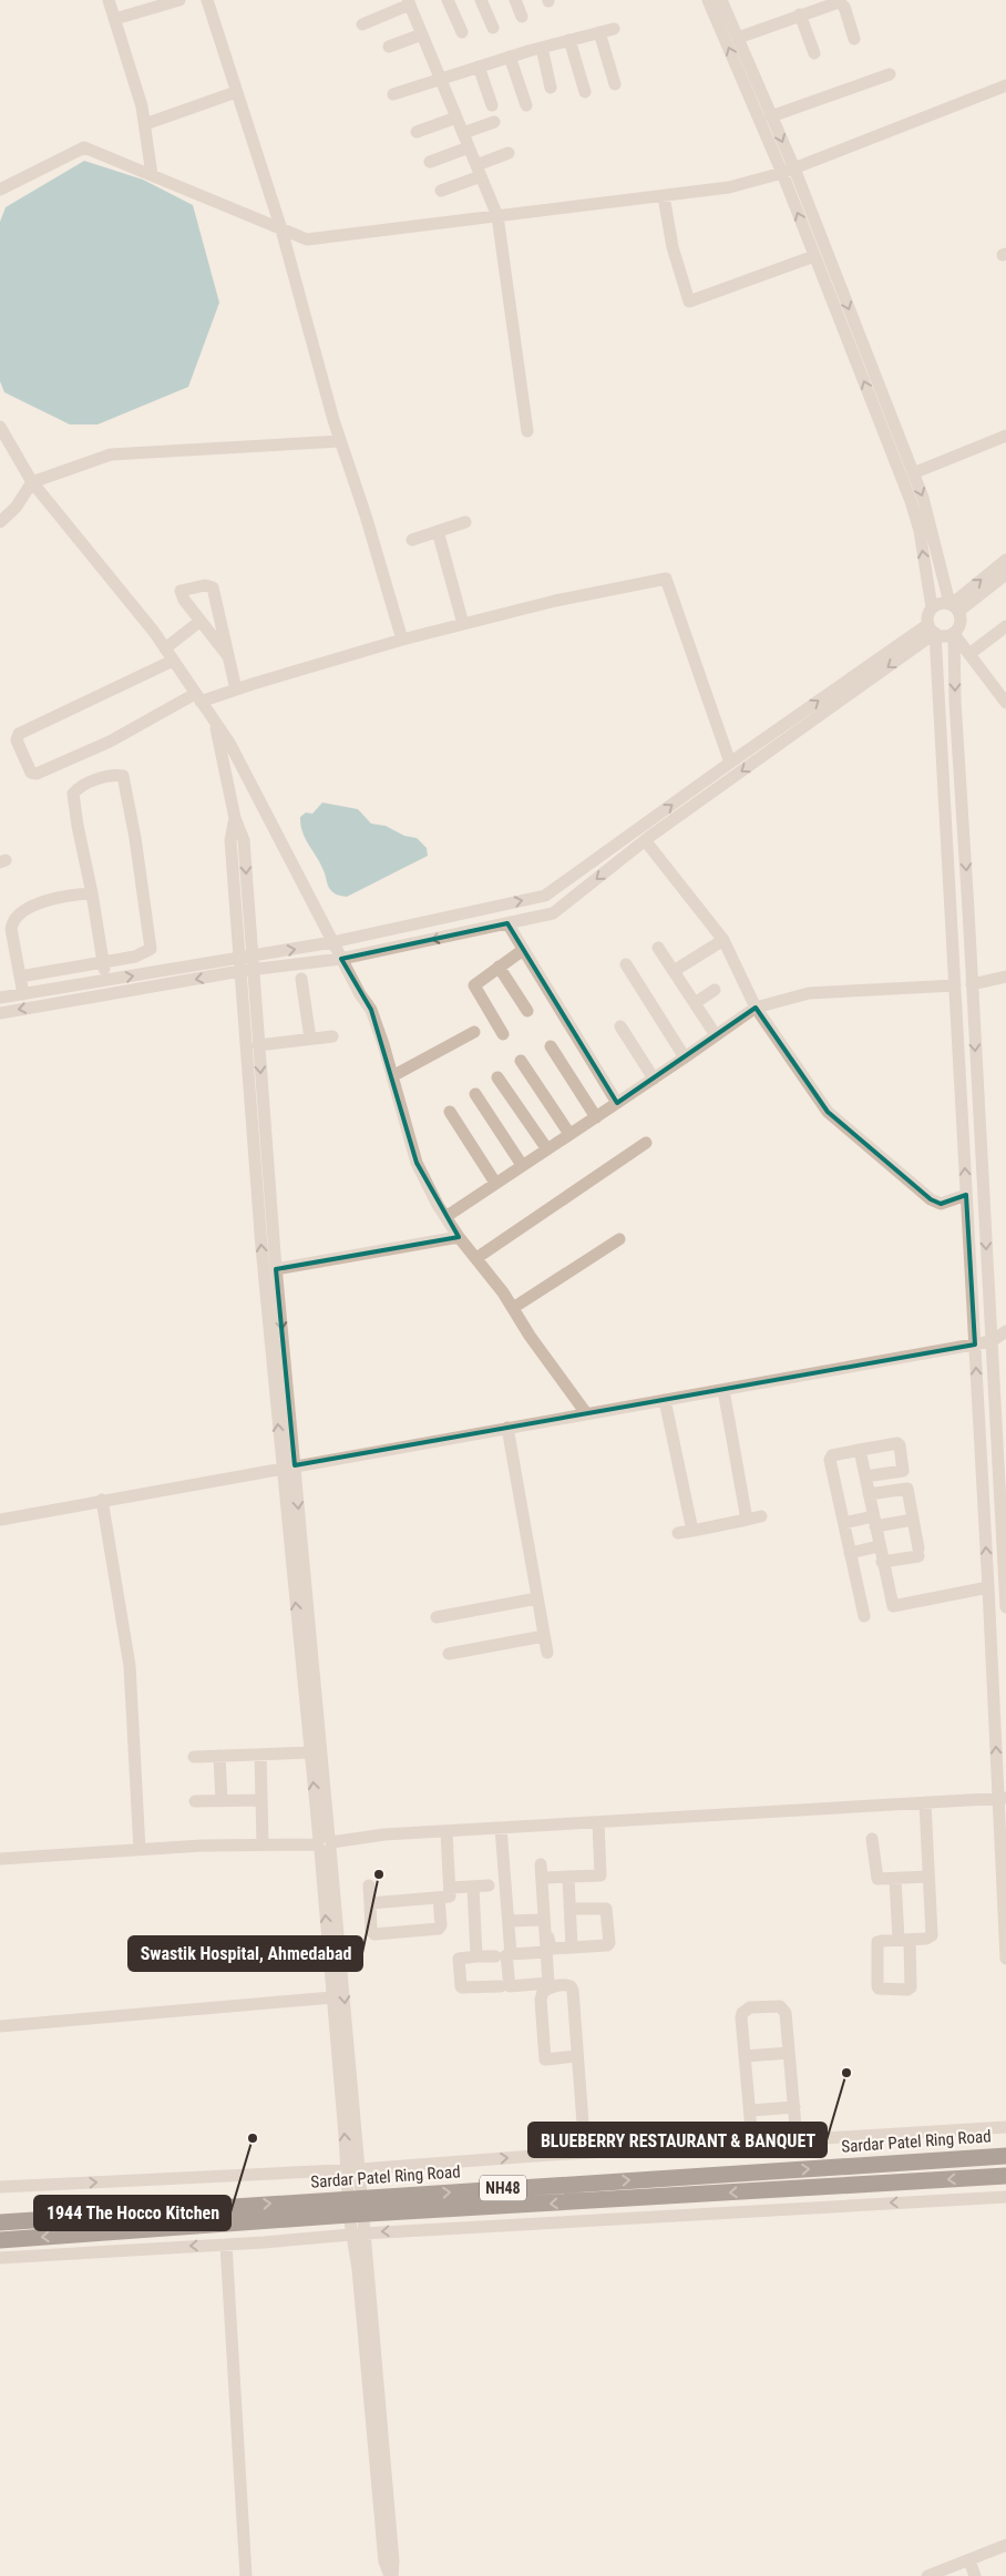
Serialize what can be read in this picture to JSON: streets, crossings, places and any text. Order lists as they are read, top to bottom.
{
  "streets": {
    "highway": ["Sardar Patel Ring Road", "NH48"]
  },
  "places": ["Swastik Hospital, Ahmedabad", "BLUEBERRY RESTAURANT & BANQUET", "1944 The Hocco Kitchen"]
}
